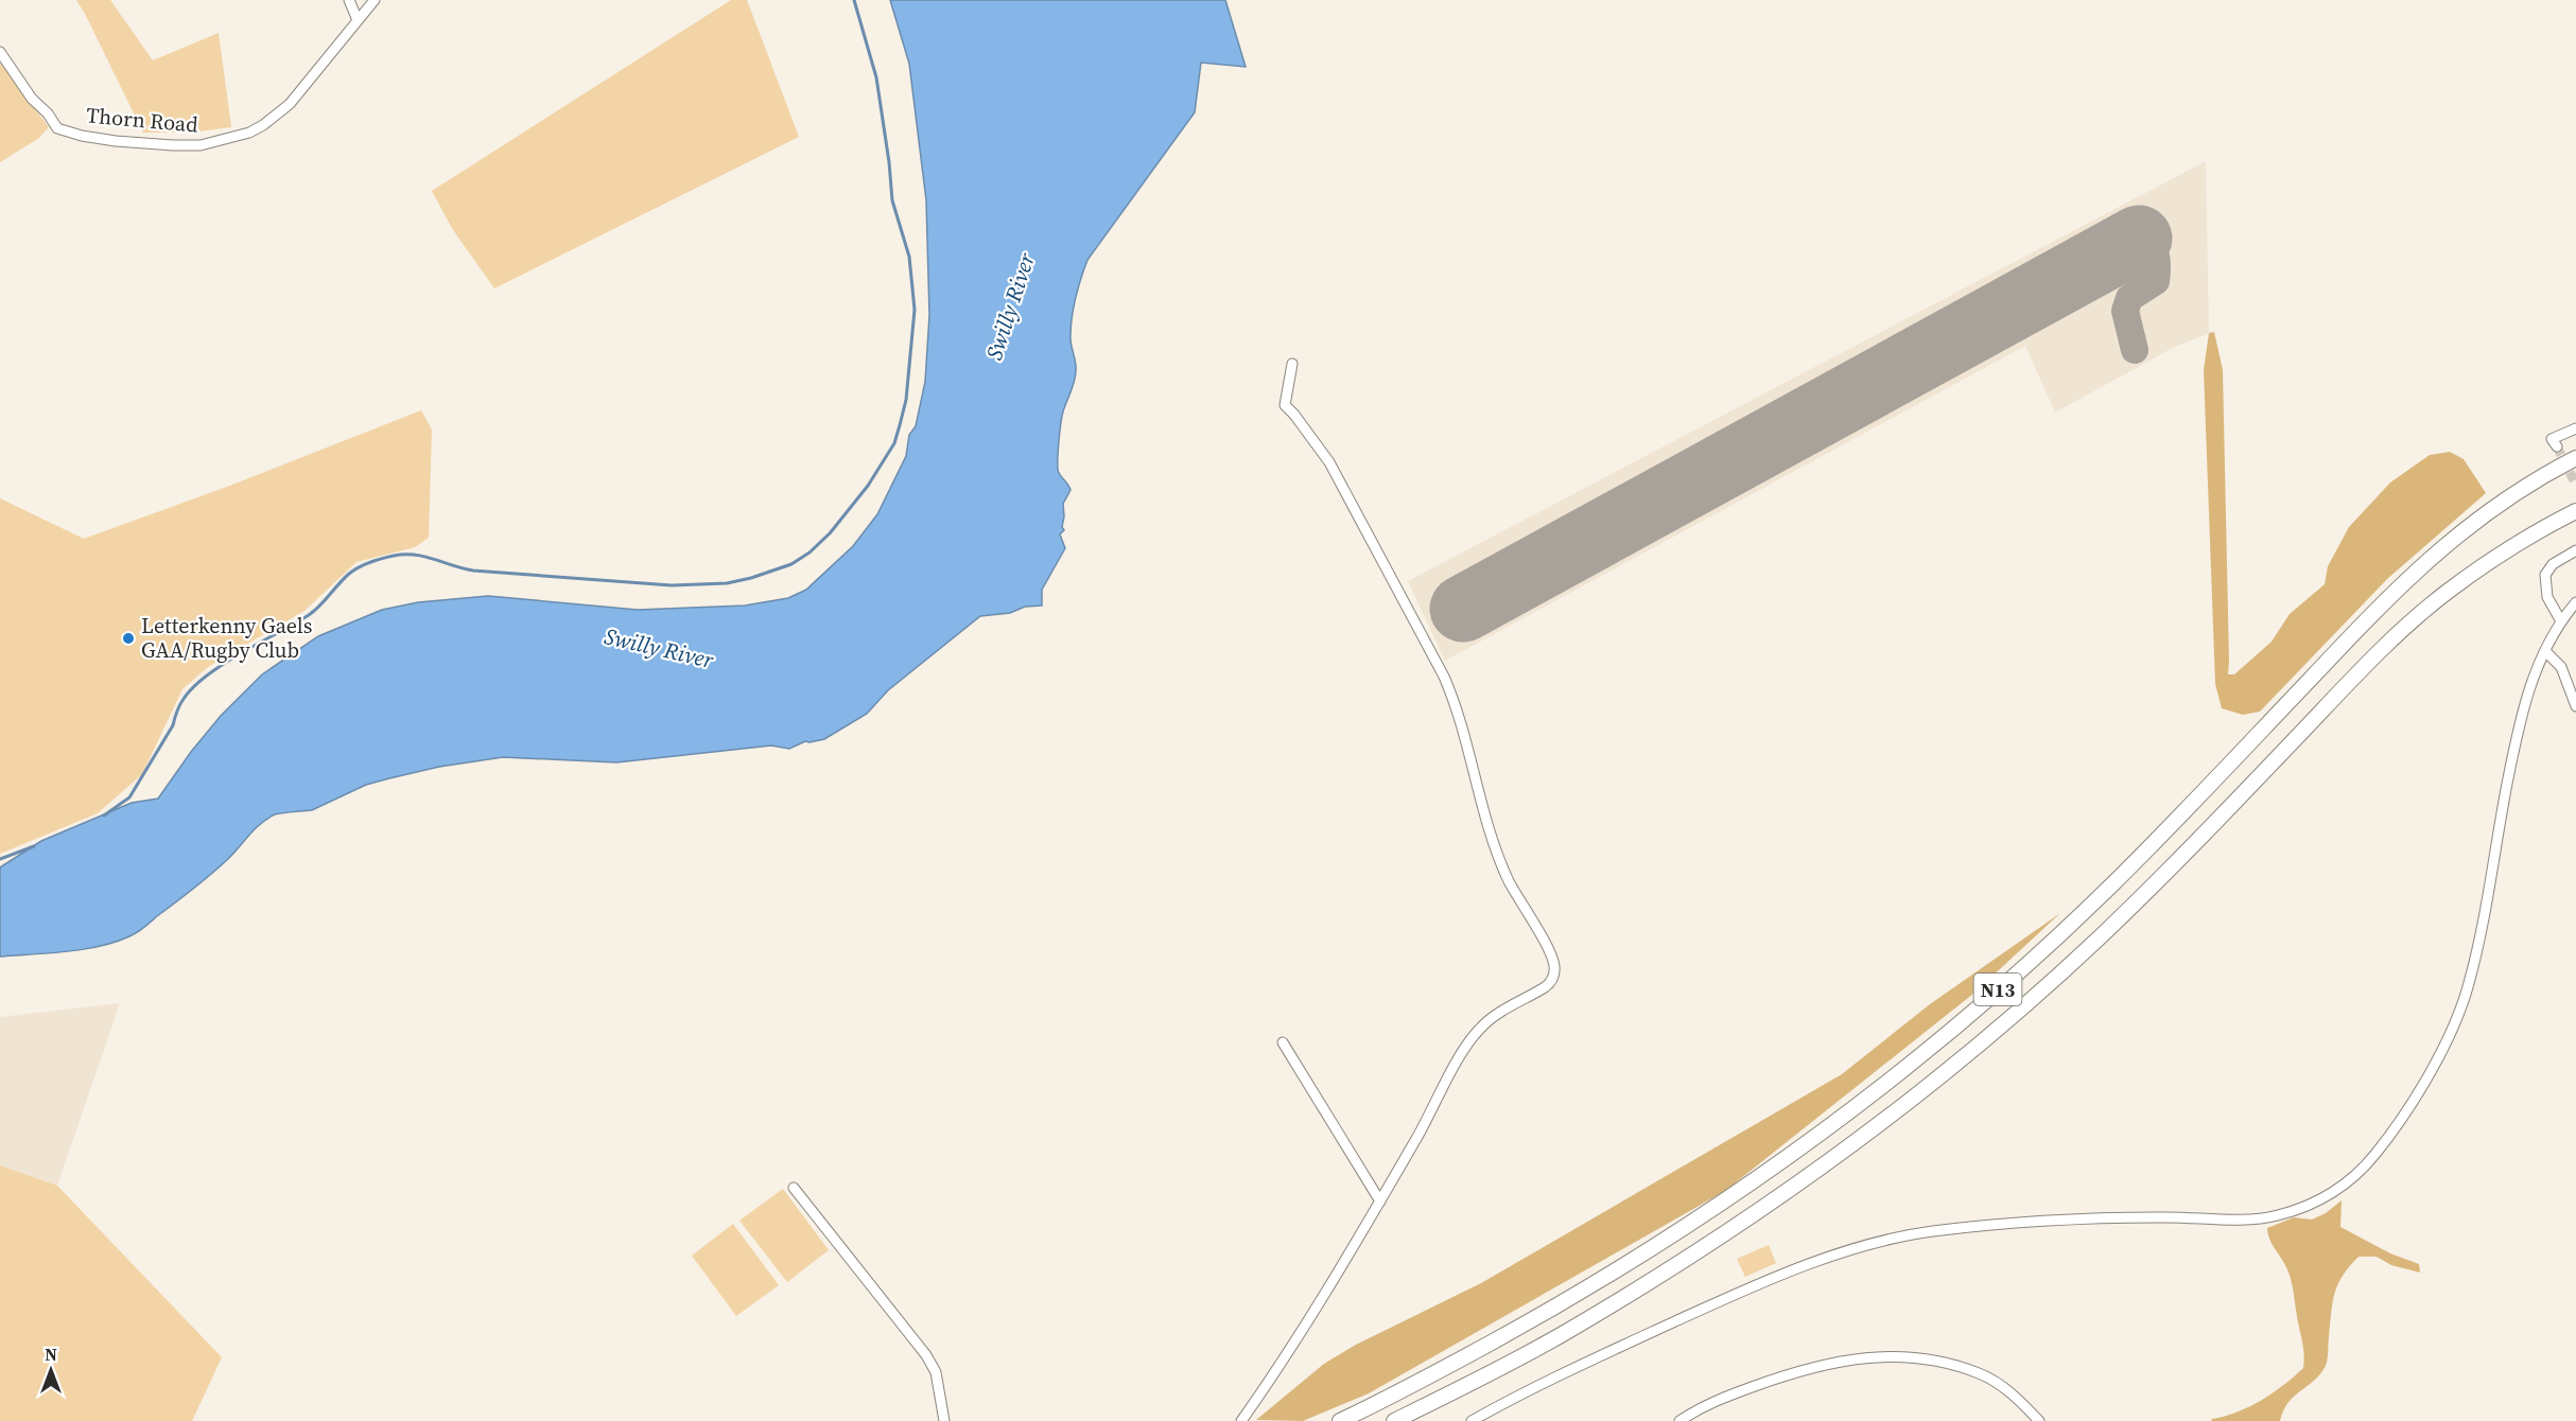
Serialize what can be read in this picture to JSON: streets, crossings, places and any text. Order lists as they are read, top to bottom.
{
  "streets": {
    "highway": ["N13"],
    "street": ["Thorn Road"]
  },
  "water": ["Swilly River"],
  "places": ["Letterkenny Gaels GAA/Rugby Club"],
  "north": "top"
}
